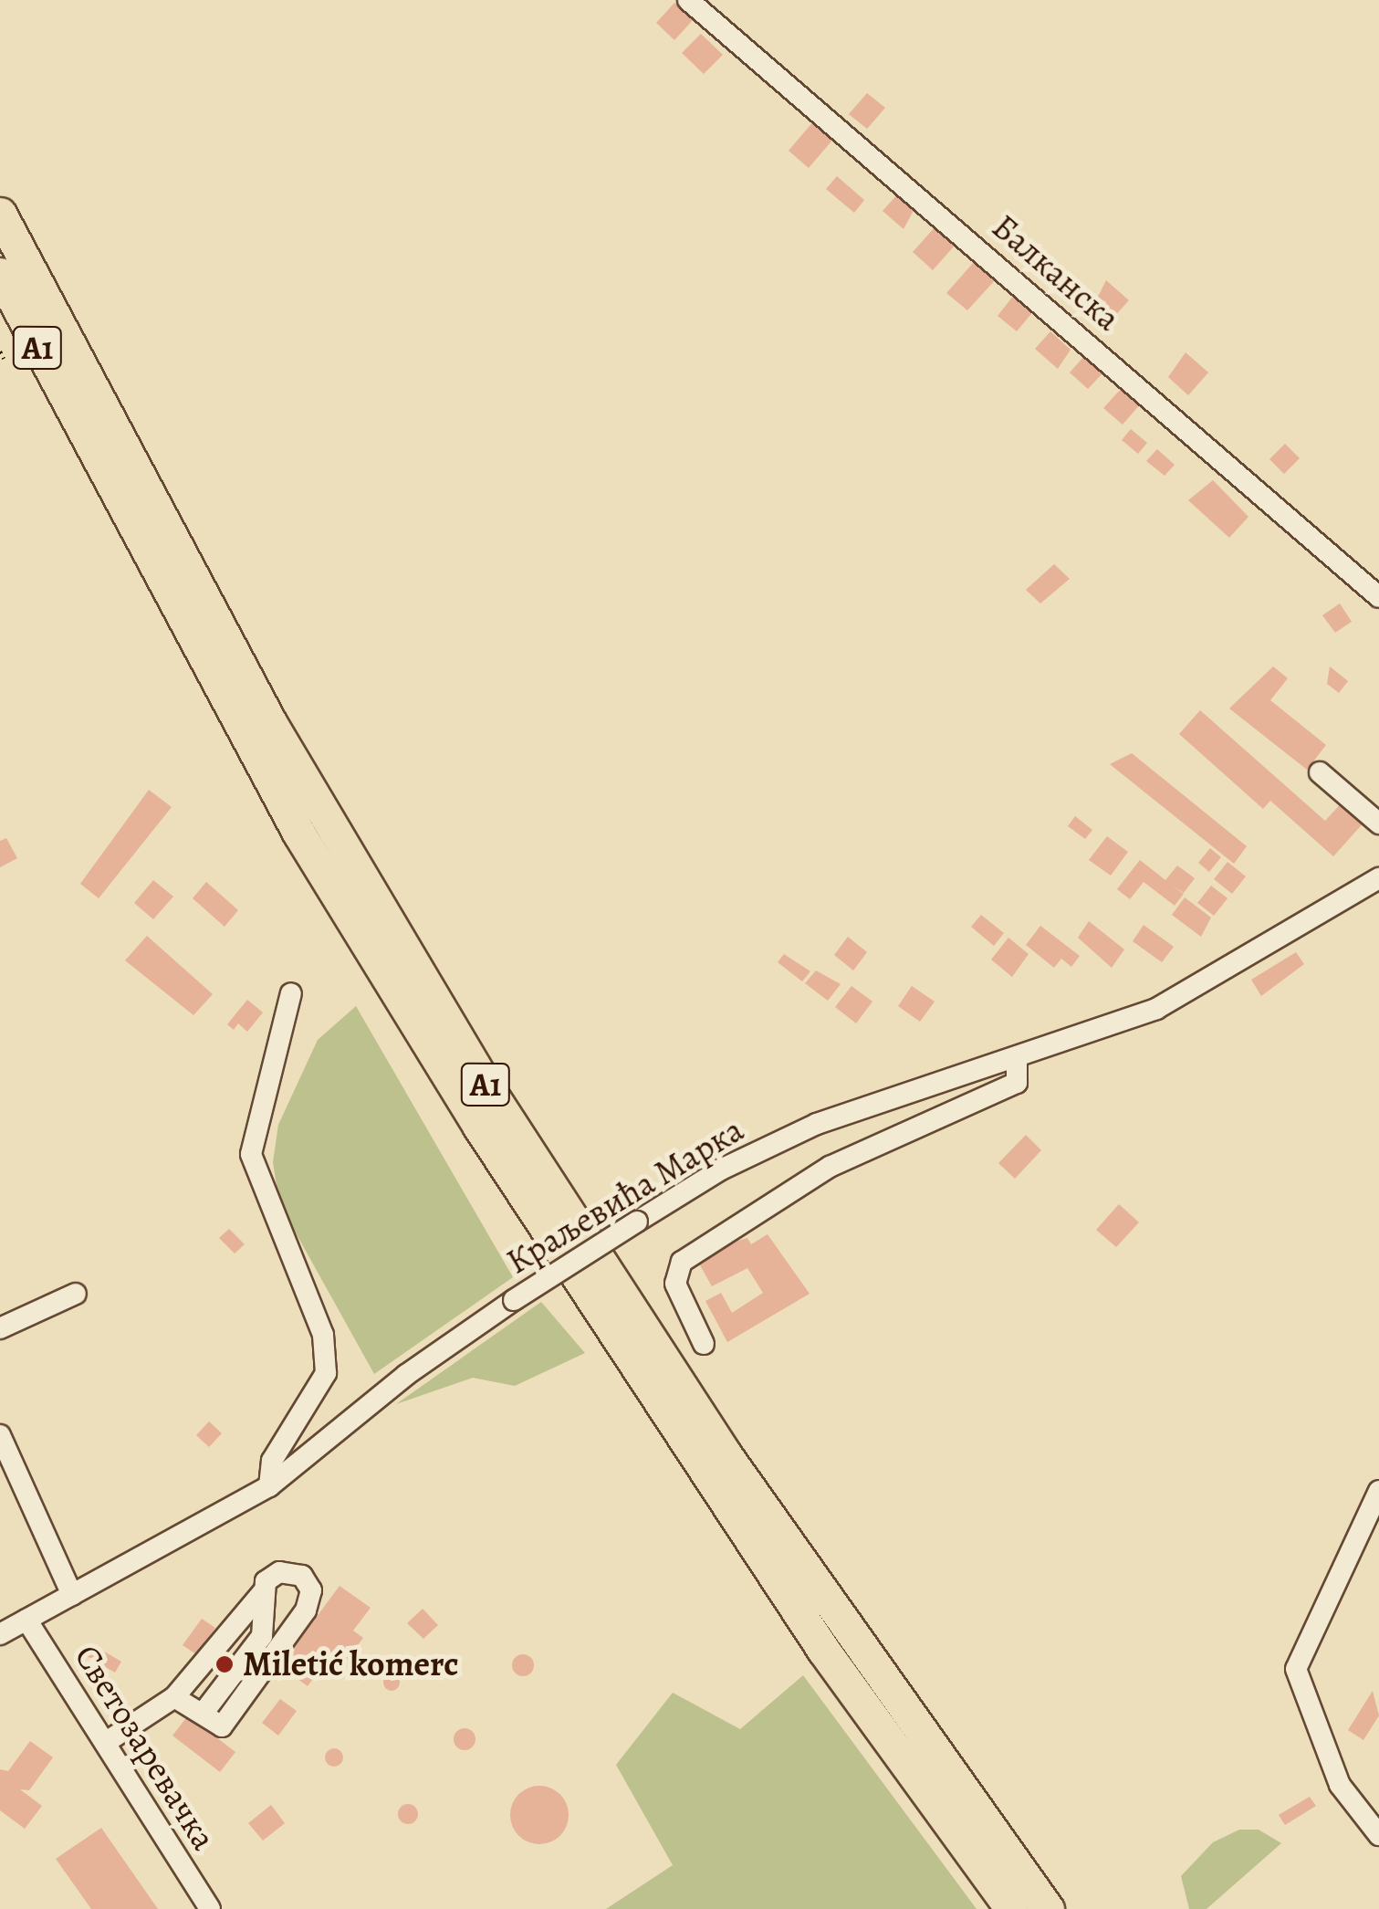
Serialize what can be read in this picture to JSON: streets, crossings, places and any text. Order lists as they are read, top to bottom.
{
  "streets": {
    "highway": ["A1"],
    "street": ["Балканска", "Краљевића Марка", "Светозаревачка"]
  },
  "crossings": [
    ["Краљевића Марка", "Светозаревачка"]
  ],
  "places": ["Miletić komerc"]
}
